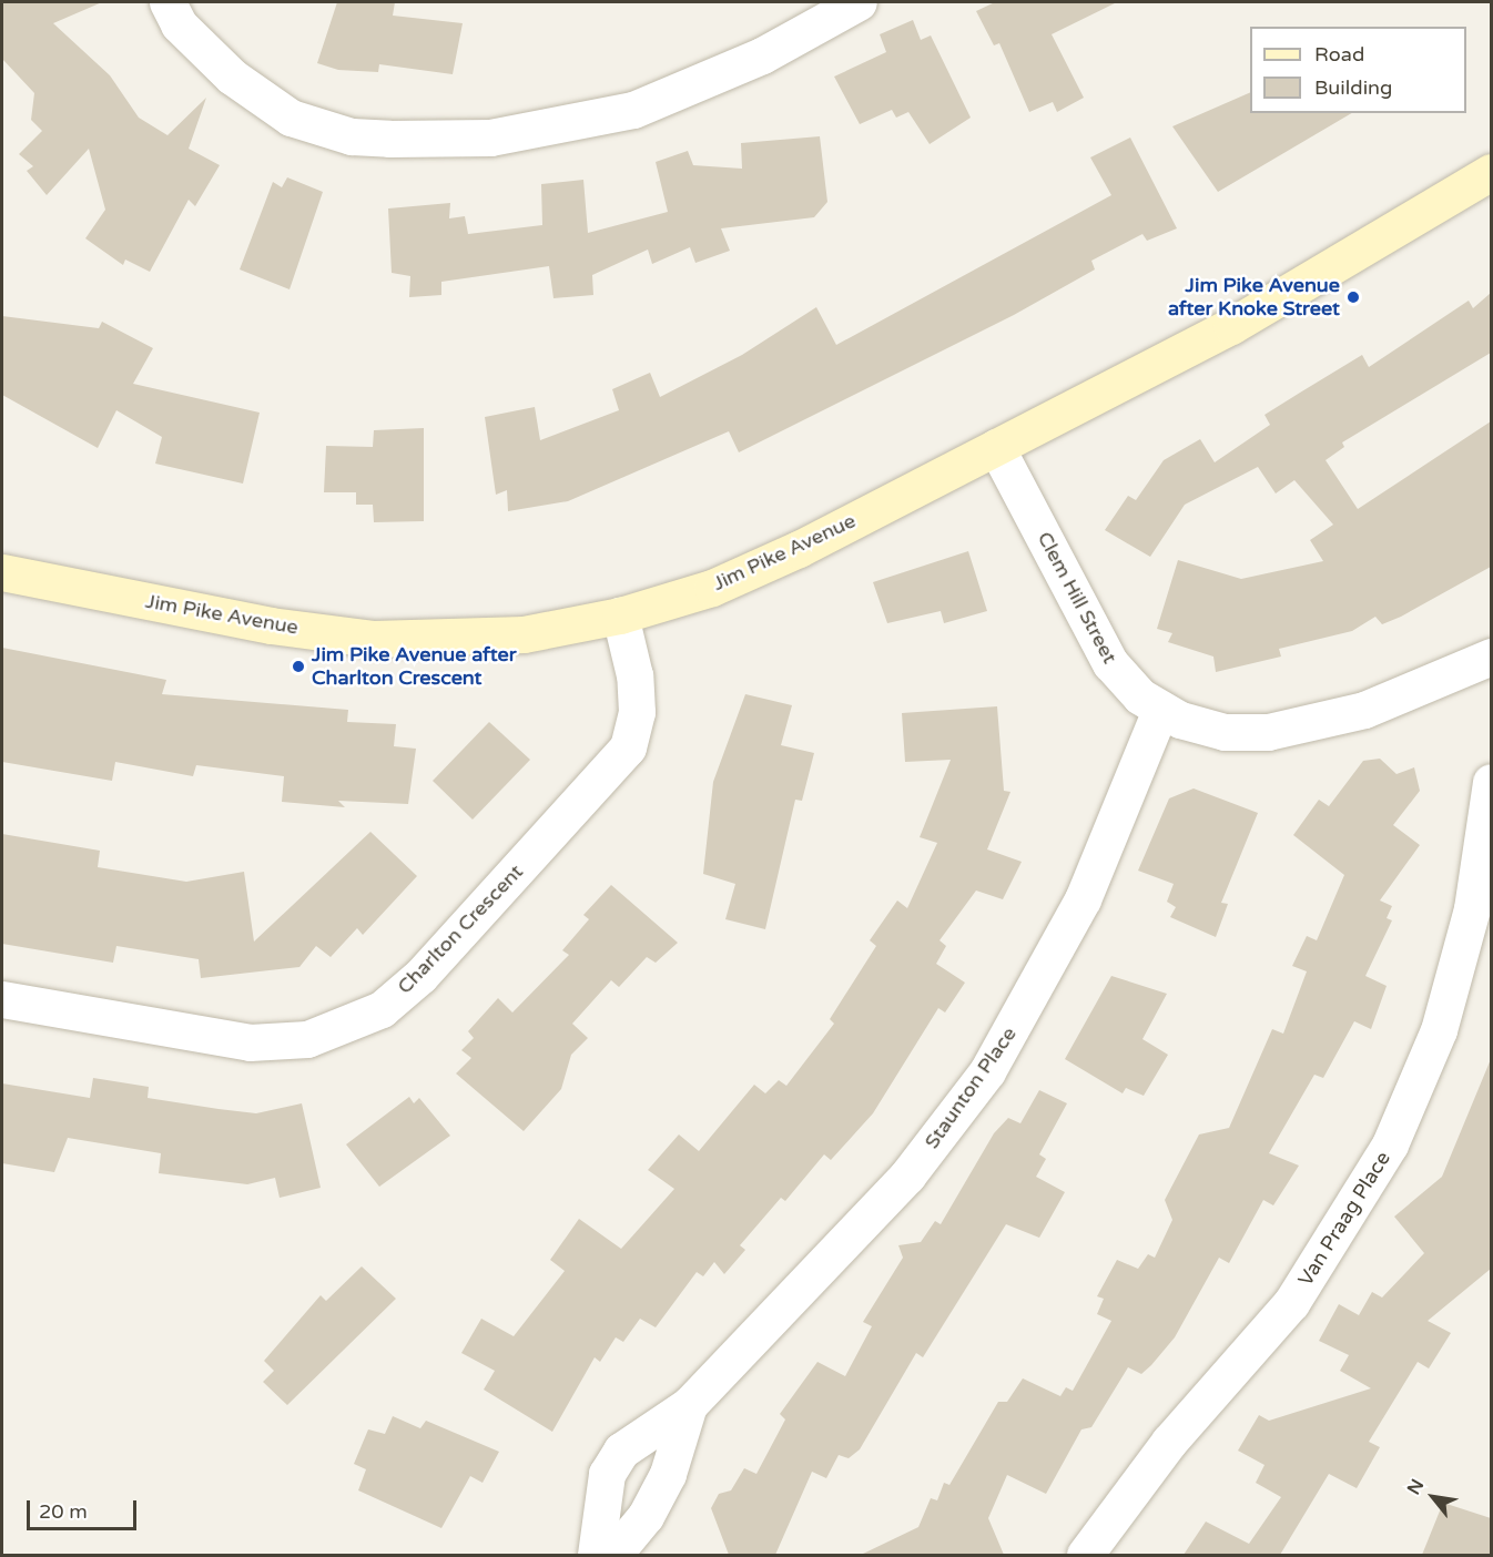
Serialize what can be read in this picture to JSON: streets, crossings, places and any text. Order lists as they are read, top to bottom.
{
  "streets": {
    "street": [
      "Jim Pike Avenue",
      "Clem Hill Street",
      "Charlton Crescent",
      "Staunton Place",
      "Van Praag Place"
    ]
  },
  "crossings": [
    ["Jim Pike Avenue", "Clem Hill Street"],
    ["Jim Pike Avenue", "Charlton Crescent"],
    ["Clem Hill Street", "Staunton Place"]
  ],
  "places": ["Jim Pike Avenue after Knoke Street", "Jim Pike Avenue after Charlton Crescent"],
  "legend": ["Road", "Building"],
  "scale_bar": "20 m",
  "north": "top left"
}
